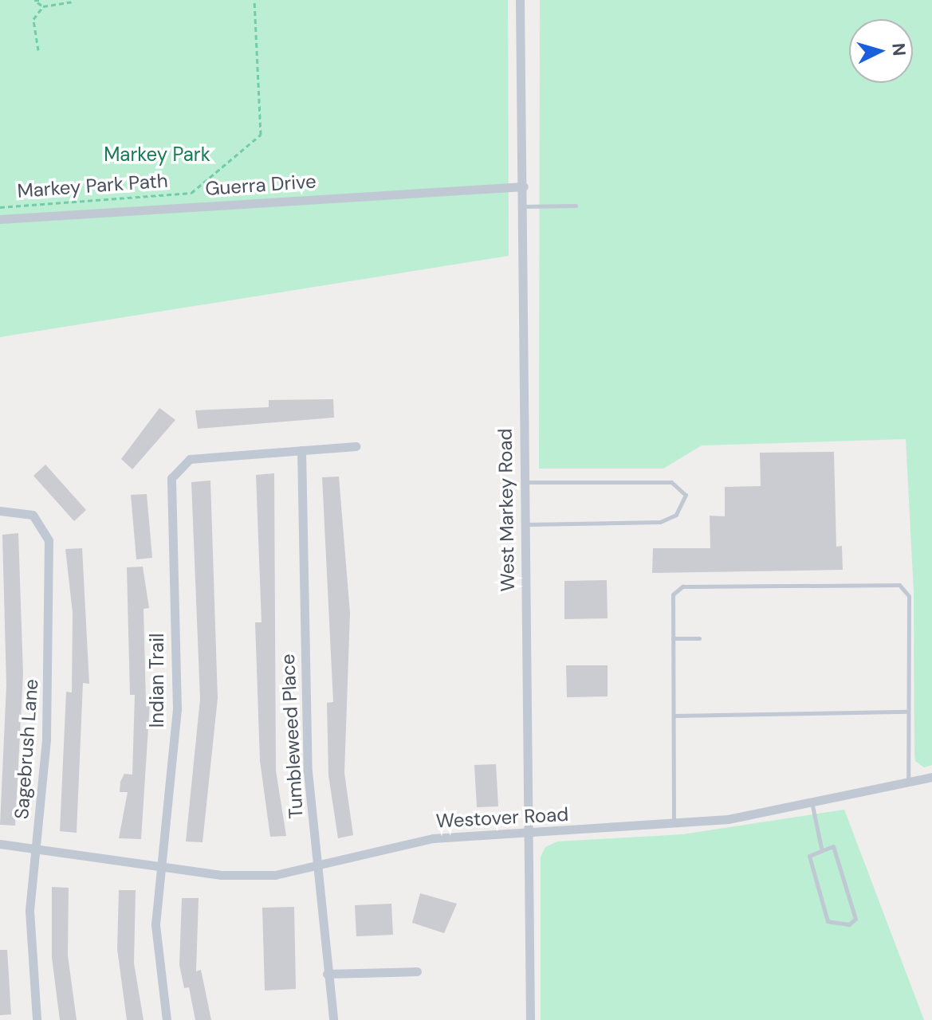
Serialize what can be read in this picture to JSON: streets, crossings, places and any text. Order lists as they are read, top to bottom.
{
  "streets": {
    "street": [
      "Guerra Drive",
      "West Markey Road",
      "Indian Trail",
      "Tumbleweed Place",
      "Sagebrush Lane",
      "Westover Road"
    ],
    "path": ["Markey Park Path"]
  },
  "crossings": [
    ["Guerra Drive", "West Markey Road"],
    ["West Markey Road", "Westover Road"],
    ["Indian Trail", "Tumbleweed Place"],
    ["Indian Trail", "Westover Road"],
    ["Tumbleweed Place", "Westover Road"],
    ["Sagebrush Lane", "Westover Road"]
  ],
  "parks": ["Markey Park"],
  "north": "right"
}
